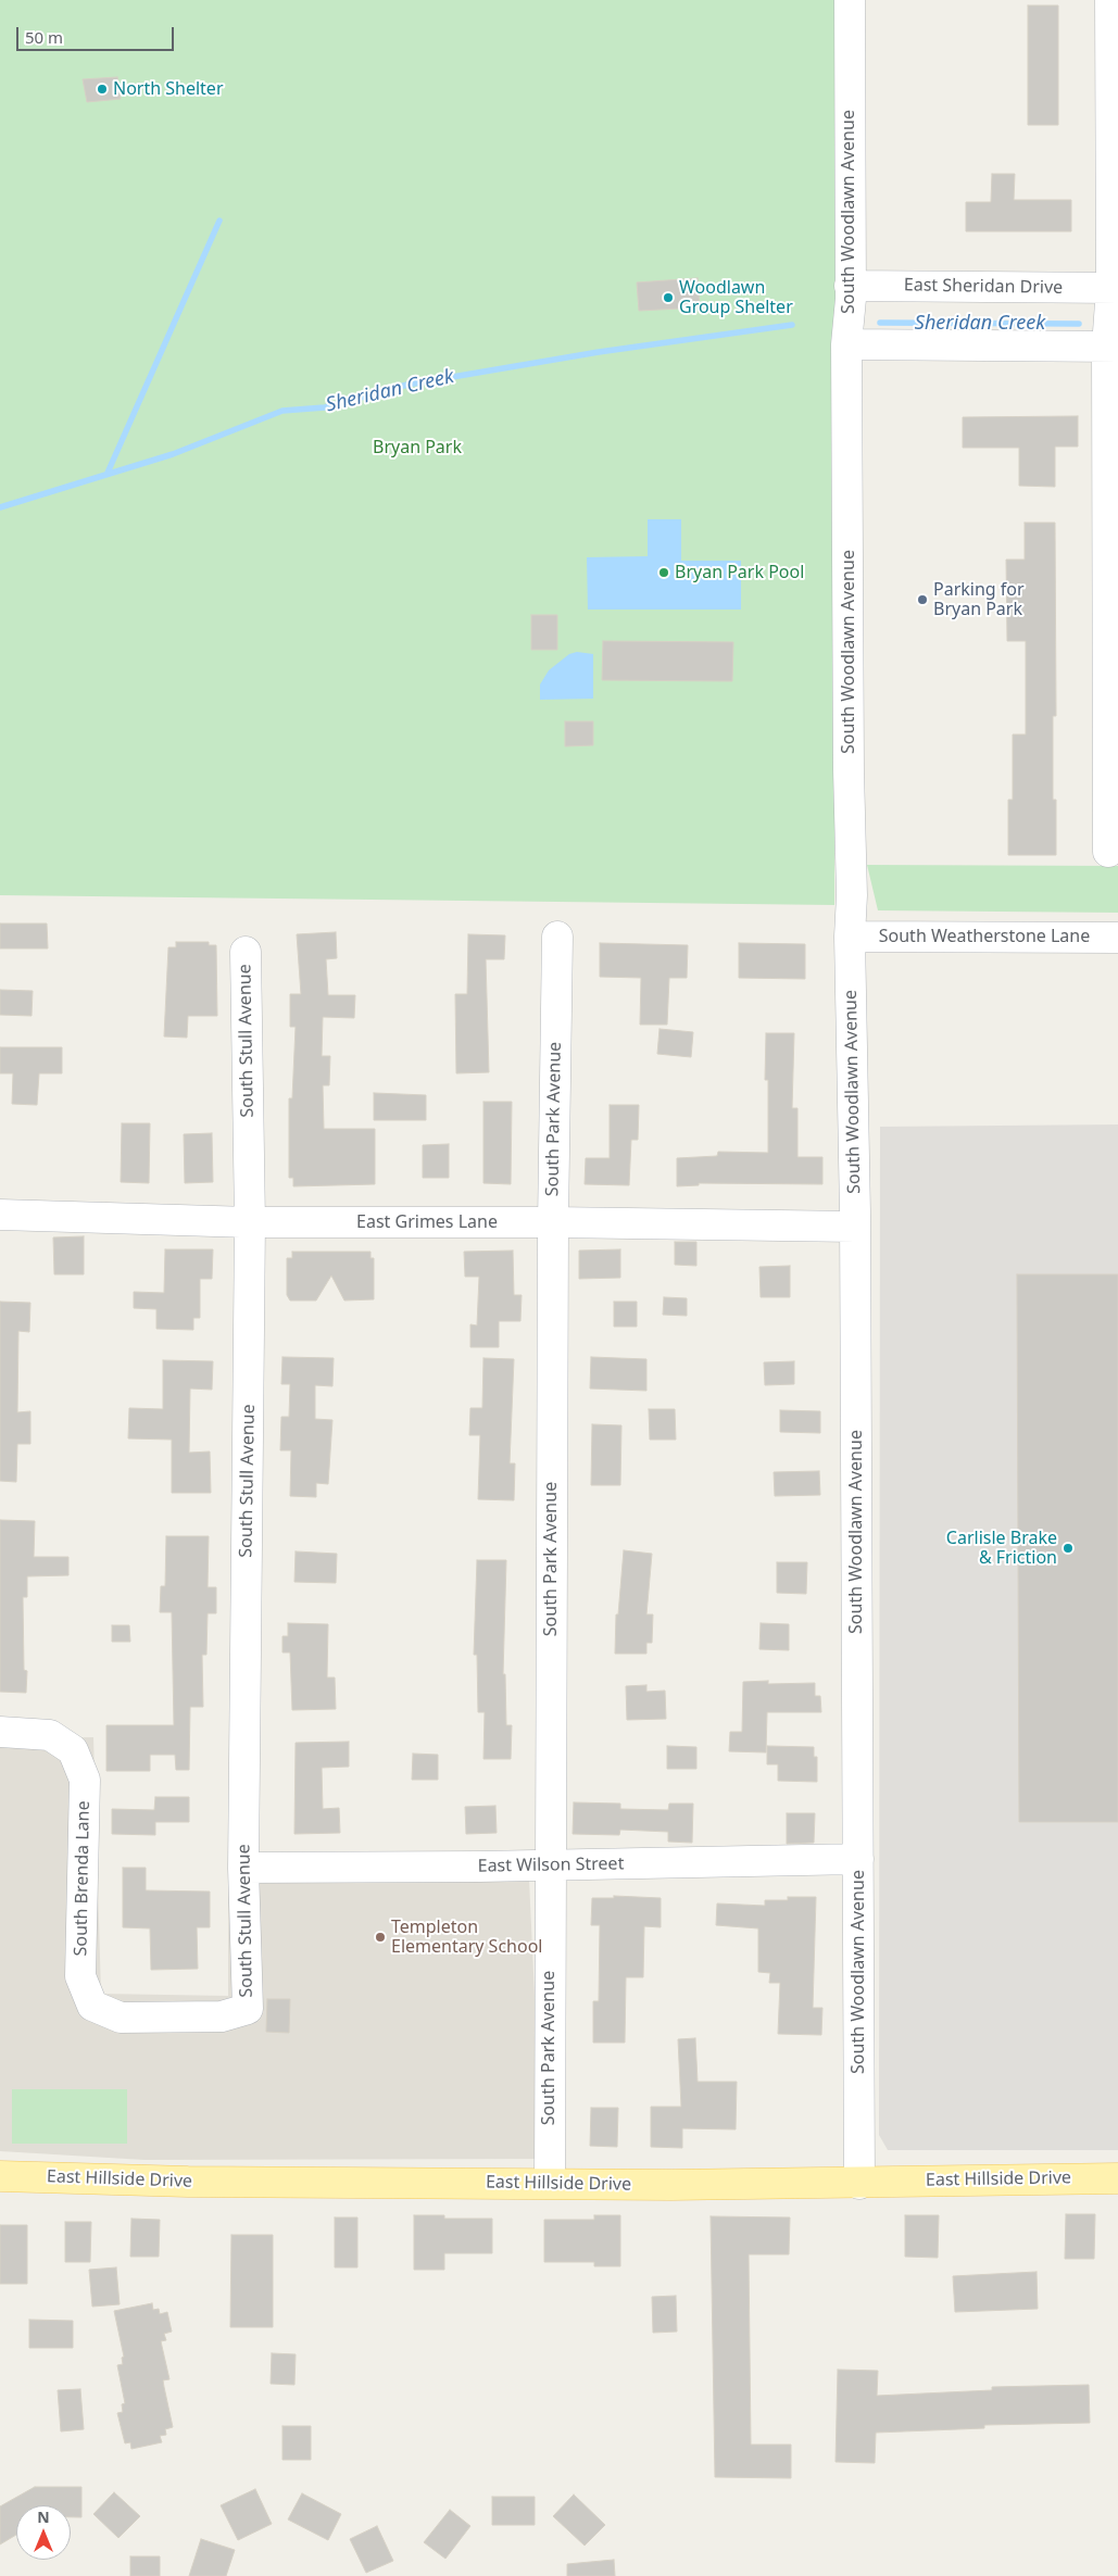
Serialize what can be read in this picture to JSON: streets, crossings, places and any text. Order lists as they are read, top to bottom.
{
  "streets": {
    "main road": ["East Hillside Drive"],
    "street": [
      "South Woodlawn Avenue",
      "East Sheridan Drive",
      "South Weatherstone Lane",
      "South Stull Avenue",
      "South Park Avenue",
      "East Grimes Lane",
      "East Wilson Street",
      "South Brenda Lane"
    ]
  },
  "crossings": [
    ["South Woodlawn Avenue", "East Sheridan Drive"],
    ["South Woodlawn Avenue", "South Weatherstone Lane"],
    ["South Woodlawn Avenue", "East Grimes Lane"],
    ["South Woodlawn Avenue", "East Wilson Street"],
    ["South Woodlawn Avenue", "East Hillside Drive"],
    ["South Stull Avenue", "East Grimes Lane"],
    ["South Stull Avenue", "East Wilson Street"],
    ["South Stull Avenue", "South Brenda Lane"],
    ["South Park Avenue", "East Grimes Lane"],
    ["South Park Avenue", "East Wilson Street"],
    ["South Park Avenue", "East Hillside Drive"]
  ],
  "water": ["Sheridan Creek"],
  "parks": ["Bryan Park"],
  "places": [
    "North Shelter",
    "Woodlawn Group Shelter",
    "Bryan Park Pool",
    "Parking for Bryan Park",
    "Carlisle Brake & Friction",
    "Templeton Elementary School"
  ],
  "scale_bar": "50 m",
  "north": "top"
}
